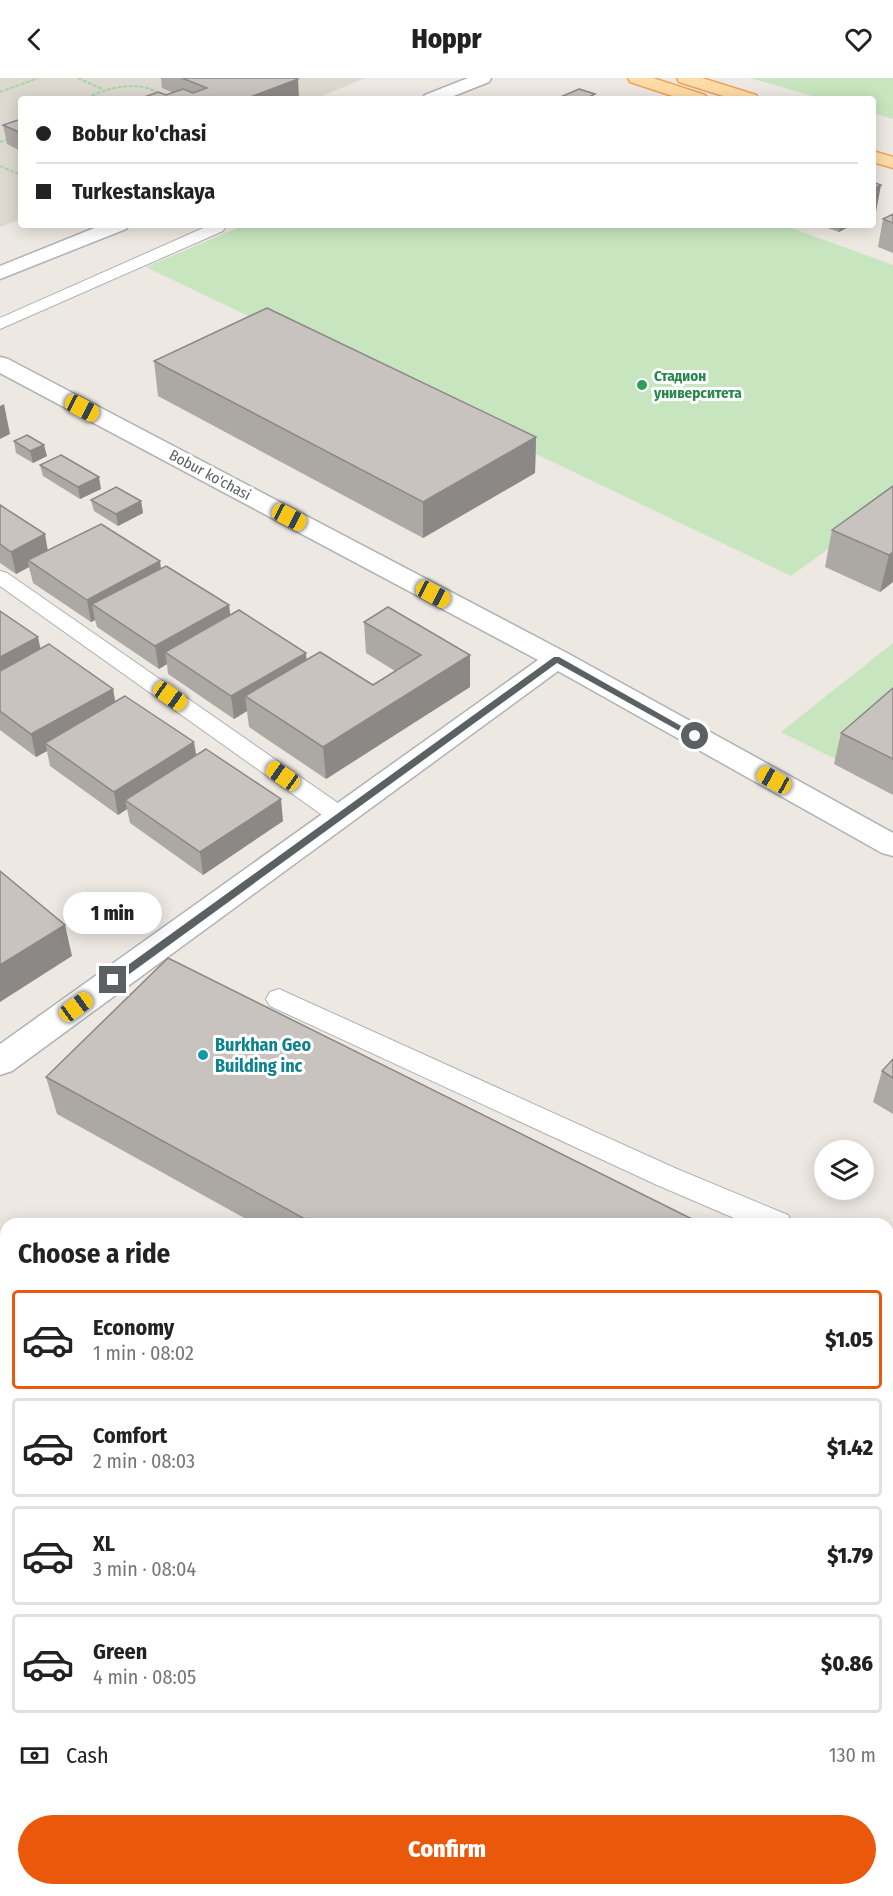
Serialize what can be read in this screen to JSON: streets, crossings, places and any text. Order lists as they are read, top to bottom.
{
  "streets": {
    "street": ["Bobur ko'chasi"]
  },
  "places": ["Стадион университета", "Burkhan Geo Building inc"],
  "page": {
    "header": "Hoppr",
    "banner": ["Bobur ko'chasi", "Turkestanskaya"],
    "bubble": "1 min",
    "heading": "Choose a ride",
    "list": [
      {
        "name": "Economy",
        "note": "1 min · 08:02",
        "value": "$1.05"
      },
      {
        "name": "Comfort",
        "note": "2 min · 08:03",
        "value": "$1.42"
      },
      {
        "name": "XL",
        "note": "3 min · 08:04",
        "value": "$1.79"
      },
      {
        "name": "Green",
        "note": "4 min · 08:05",
        "value": "$0.86"
      }
    ],
    "pay": ["Cash", "130 m"],
    "buttons": "Confirm"
  }
}
